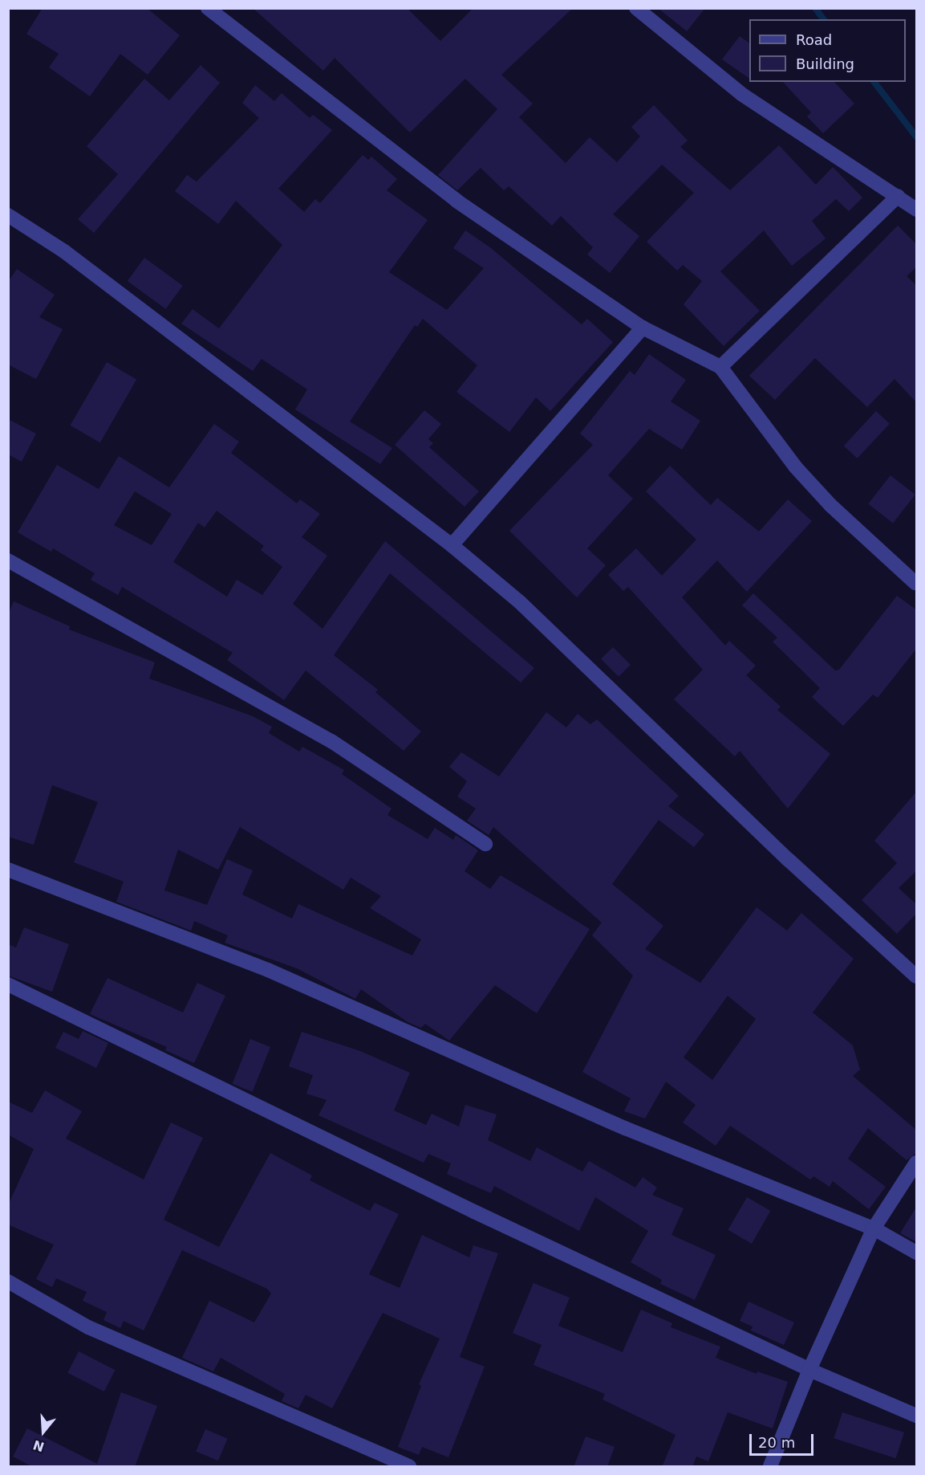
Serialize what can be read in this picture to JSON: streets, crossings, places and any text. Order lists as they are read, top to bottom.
{
  "legend": ["Road", "Building"],
  "scale_bar": "20 m",
  "north": "bottom"
}
